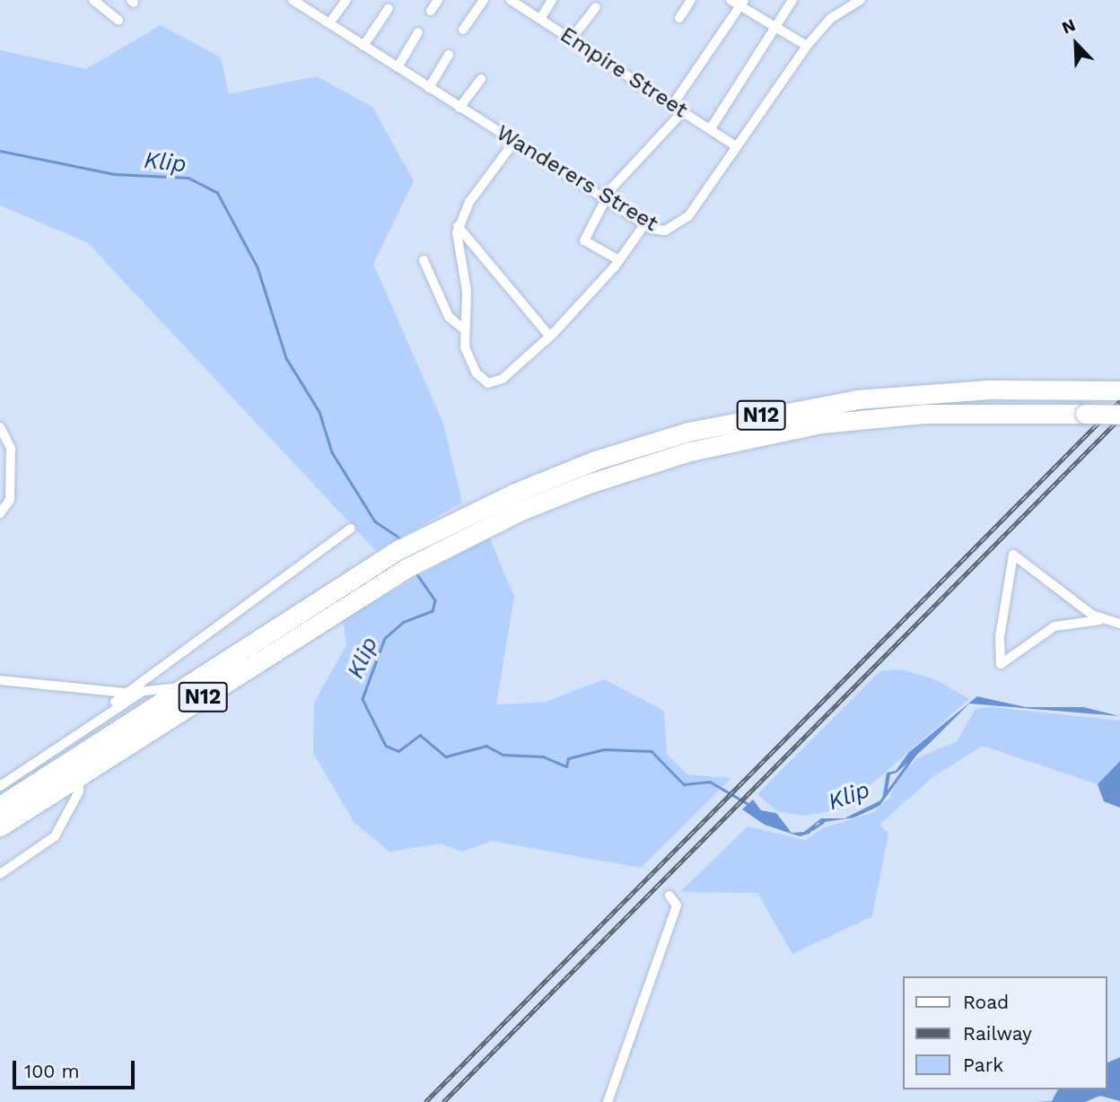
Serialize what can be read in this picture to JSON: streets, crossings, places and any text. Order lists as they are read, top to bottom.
{
  "streets": {
    "highway": ["N12"],
    "street": ["Empire Street", "Wanderers Street"]
  },
  "crossings": [
    ["Empire Street", "Wanderers Street"]
  ],
  "water": ["Klip"],
  "legend": ["Road", "Railway", "Park"],
  "scale_bar": "100 m",
  "north": "top left"
}
